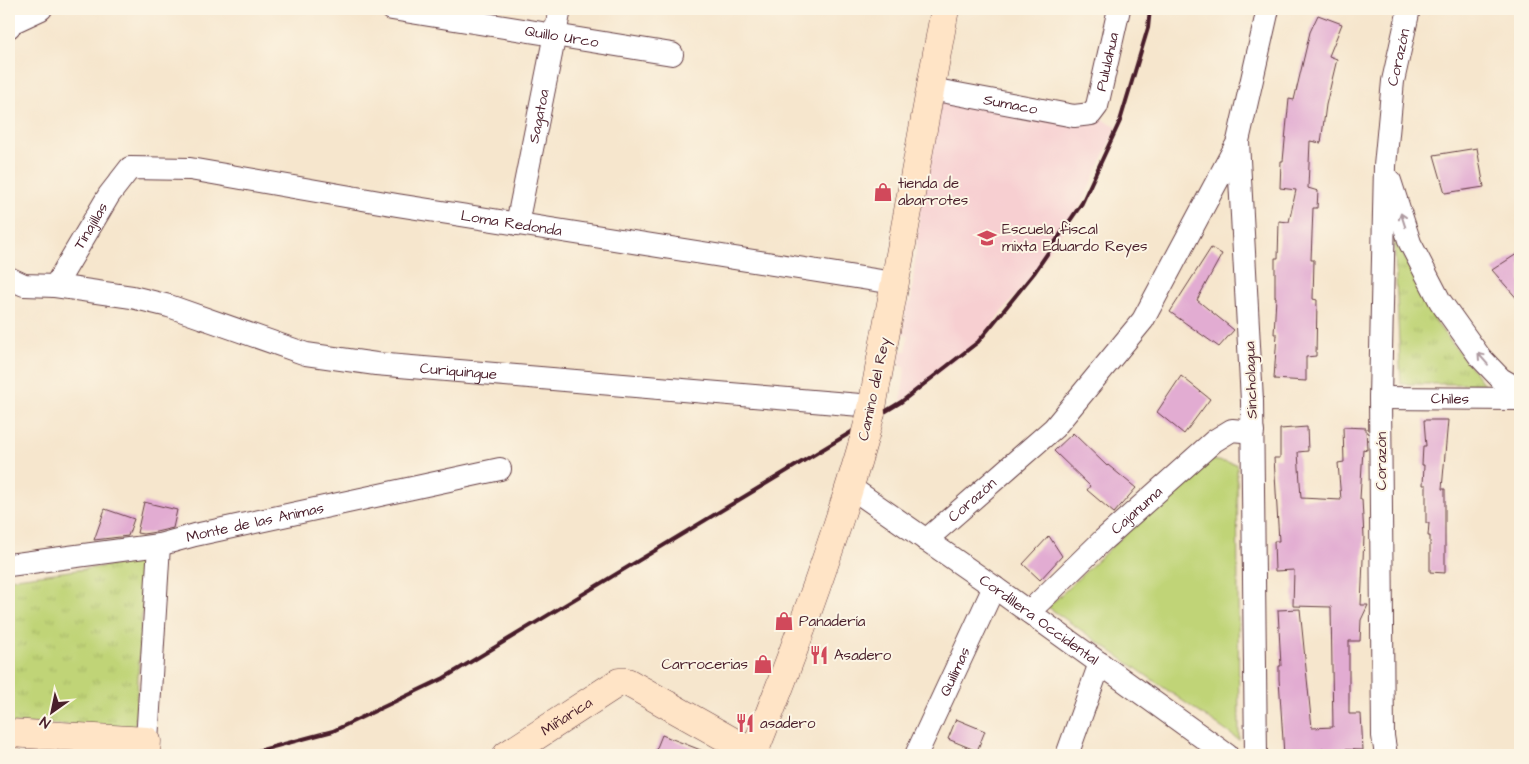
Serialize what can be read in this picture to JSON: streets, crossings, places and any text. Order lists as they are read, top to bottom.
{
  "streets": {
    "street": [
      "Quillo Urco",
      "Corazón",
      "Pululahua",
      "Sumaco",
      "Sagatoa",
      "Loma Redonda",
      "Tinajillas",
      "Curiquingue",
      "Sincholagua",
      "Camino del Rey",
      "Chiles",
      "Cajanuma",
      "Monte de las Animas",
      "Cordillera Occidental",
      "Quilimas",
      "Miñarica"
    ]
  },
  "crossings": [
    ["Quillo Urco", "Sagatoa"],
    ["Corazón", "Sincholagua"],
    ["Corazón", "Chiles"],
    ["Corazón", "Cordillera Occidental"],
    ["Pululahua", "Sumaco"],
    ["Sumaco", "Camino del Rey"],
    ["Sagatoa", "Loma Redonda"],
    ["Loma Redonda", "Tinajillas"],
    ["Loma Redonda", "Camino del Rey"],
    ["Tinajillas", "Curiquingue"],
    ["Curiquingue", "Camino del Rey"],
    ["Sincholagua", "Cajanuma"],
    ["Camino del Rey", "Cordillera Occidental"],
    ["Camino del Rey", "Miñarica"],
    ["Cajanuma", "Cordillera Occidental"],
    ["Cordillera Occidental", "Quilimas"]
  ],
  "places": {
    "shop": ["tienda de abarrotes", "Panadería", "Carrocerias"],
    "school or university": ["Escuela fiscal mixta Eduardo Reyes"],
    "restaurant": ["Asadero", "asadero"]
  },
  "north": "bottom left"
}
